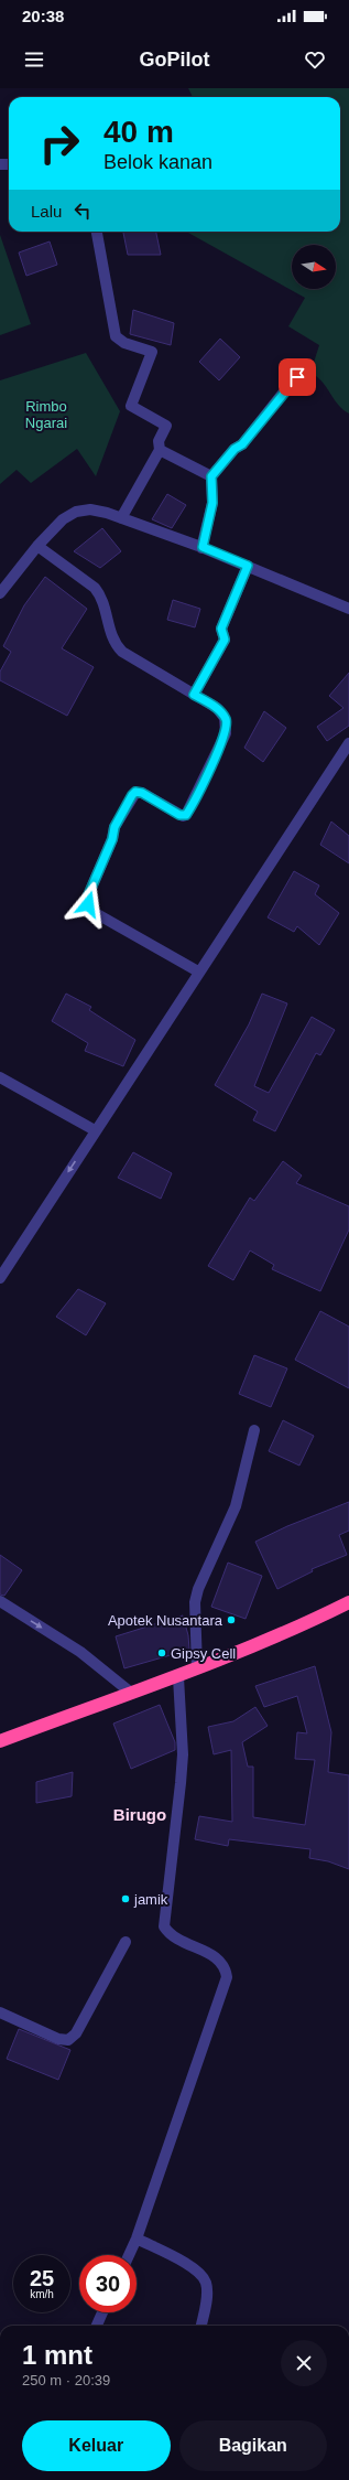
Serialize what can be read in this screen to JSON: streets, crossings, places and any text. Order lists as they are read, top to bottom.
{
  "districts": ["Birugo"],
  "parks": ["Rimbo Ngarai"],
  "places": ["Apotek Nusantara", "Gipsy Cell", "jamik"],
  "north": "right",
  "page": {
    "status": "20:38",
    "header": "GoPilot",
    "turn": ["40 m", "Belok kanan"],
    "then": "Lalu",
    "speed": "25 km/h",
    "limit": "30",
    "heading": ["1 mnt", "250 m · 20:39"],
    "buttons": ["Keluar", "Bagikan"]
  }
}
